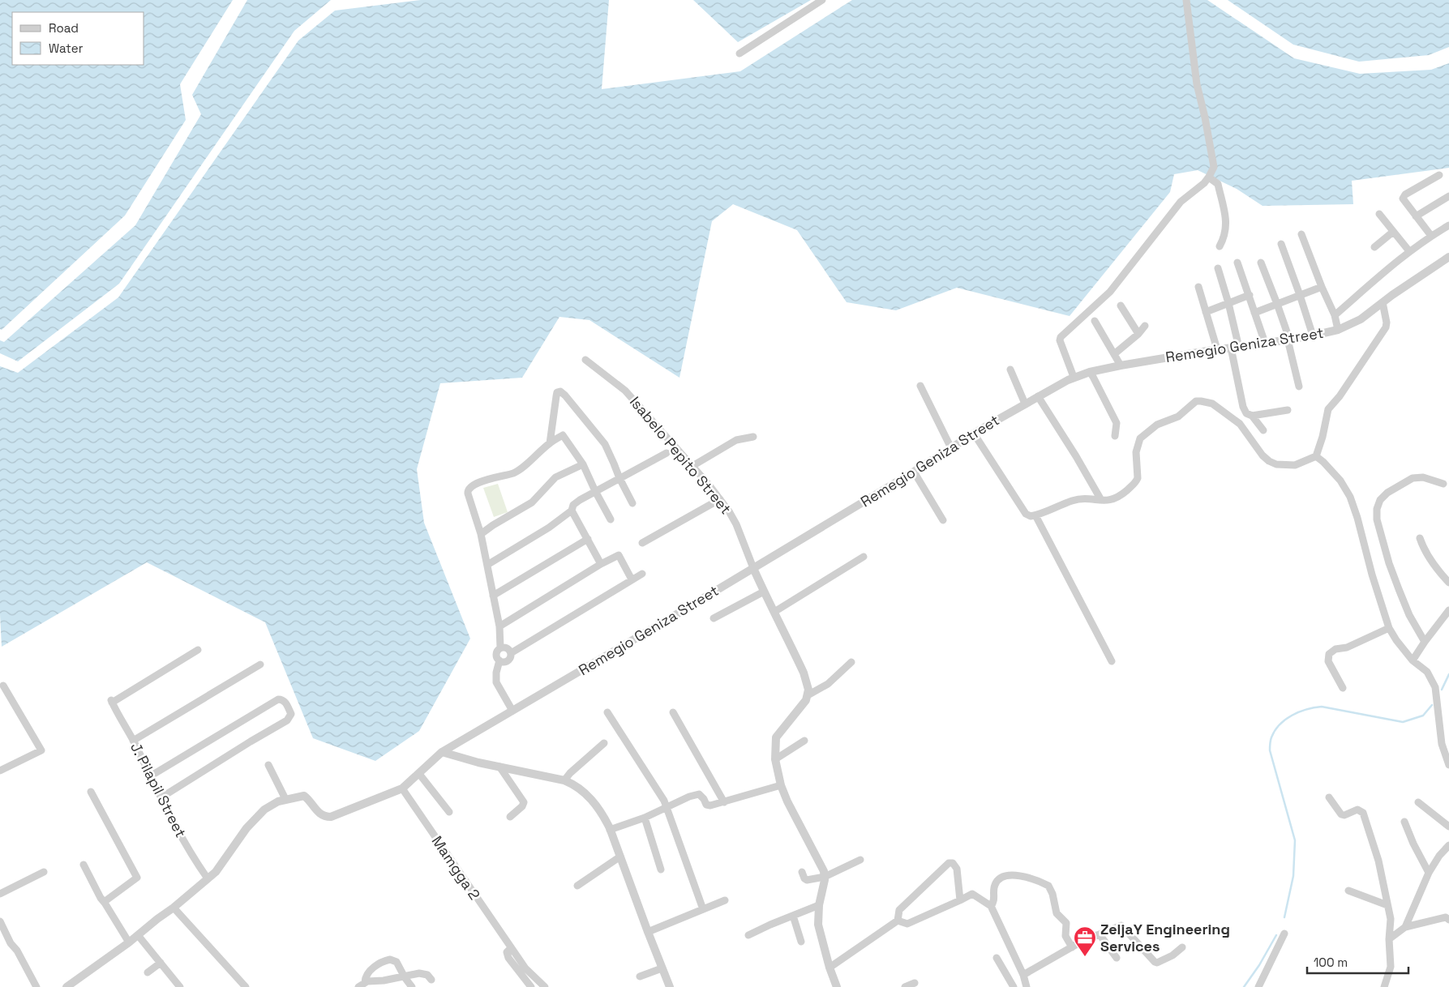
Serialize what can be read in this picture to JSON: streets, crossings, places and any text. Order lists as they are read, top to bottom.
{
  "streets": {
    "street": [
      "Remegio Geniza Street",
      "Isabelo Pepito Street",
      "J. Pilapil Street",
      "Mamgga 2"
    ]
  },
  "crossings": [
    ["Remegio Geniza Street", "Isabelo Pepito Street"]
  ],
  "places": {
    "office": ["ZeljaY Engineering Services"]
  },
  "legend": ["Road", "Water"],
  "scale_bar": "100 m"
}
